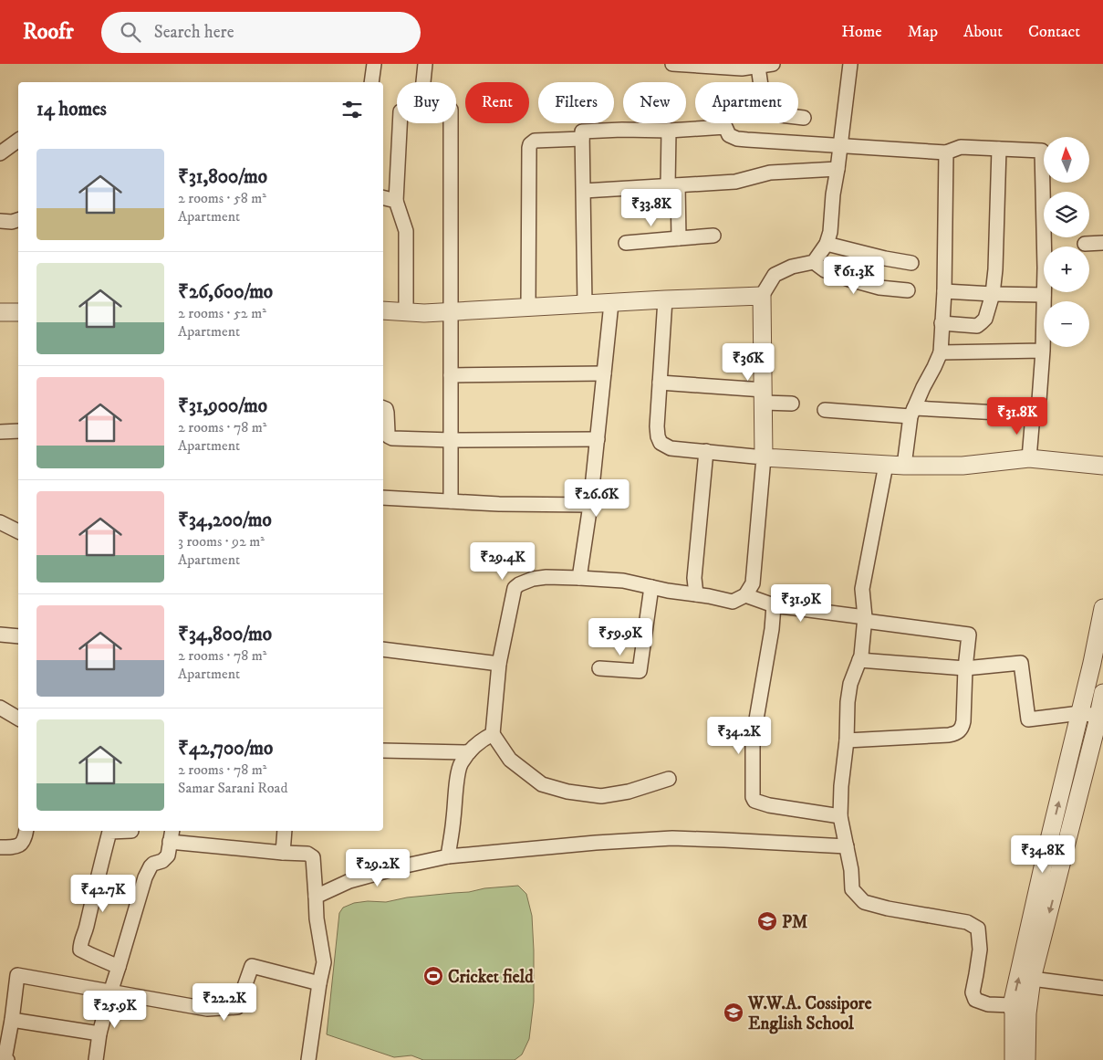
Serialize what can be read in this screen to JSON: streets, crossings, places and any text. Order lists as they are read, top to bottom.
{
  "places": {
    "school or university": ["PM", "W.W.A. Cossipore English School"],
    "sports": ["Cricket field"]
  },
  "north": "top",
  "page": {
    "header": "Roofr",
    "search": "Search here",
    "nav": [
      "Home",
      "Map",
      "About",
      "Contact"
    ],
    "chip": [
      "Buy",
      "Rent",
      "Filters",
      "New",
      "Apartment"
    ],
    "heading": "14 homes",
    "map_buttons": ["+", "−"],
    "list": [
      {
        "name": "₹31,800/mo",
        "note": "2 rooms · 58 m² · Apartment"
      },
      {
        "name": "₹26,600/mo",
        "note": "2 rooms · 52 m² · Apartment"
      },
      {
        "name": "₹31,900/mo",
        "note": "2 rooms · 78 m² · Apartment"
      },
      {
        "name": "₹34,200/mo",
        "note": "3 rooms · 92 m² · Apartment"
      },
      {
        "name": "₹34,800/mo",
        "note": "2 rooms · 78 m² · Apartment"
      },
      {
        "name": "₹42,700/mo",
        "note": "2 rooms · 78 m² · Samar Sarani Road"
      }
    ],
    "price": [
      "₹33.8K",
      "₹61.3K",
      "₹36K",
      "₹31.8K",
      "₹26.6K",
      "₹29.4K",
      "₹31.9K",
      "₹59.9K",
      "₹34.2K",
      "₹34.8K",
      "₹29.2K",
      "₹42.7K",
      "₹22.2K",
      "₹25.9K"
    ]
  }
}
